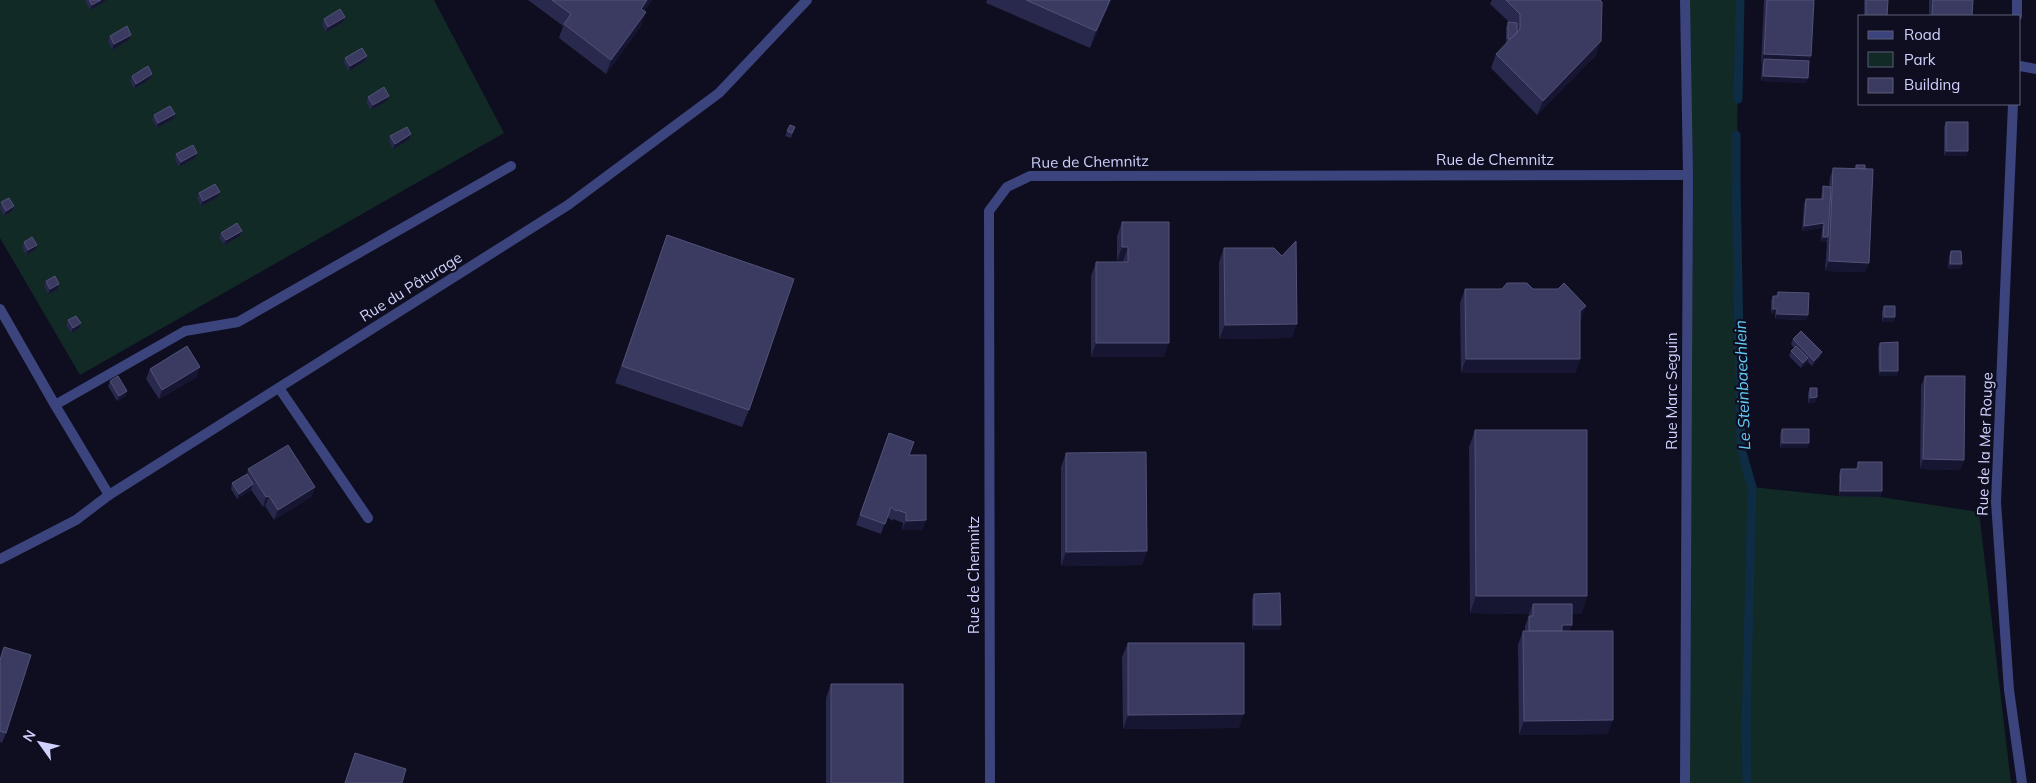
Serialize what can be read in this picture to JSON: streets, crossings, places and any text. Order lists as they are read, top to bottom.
{
  "streets": {
    "street": [
      "Rue de Chemnitz",
      "Rue du Pâturage",
      "Rue Marc Seguin",
      "Rue de la Mer Rouge"
    ]
  },
  "crossings": [
    ["Rue de Chemnitz", "Rue Marc Seguin"]
  ],
  "water": ["Le Steinbaechlein"],
  "legend": ["Road", "Park", "Building"],
  "north": "top left"
}
